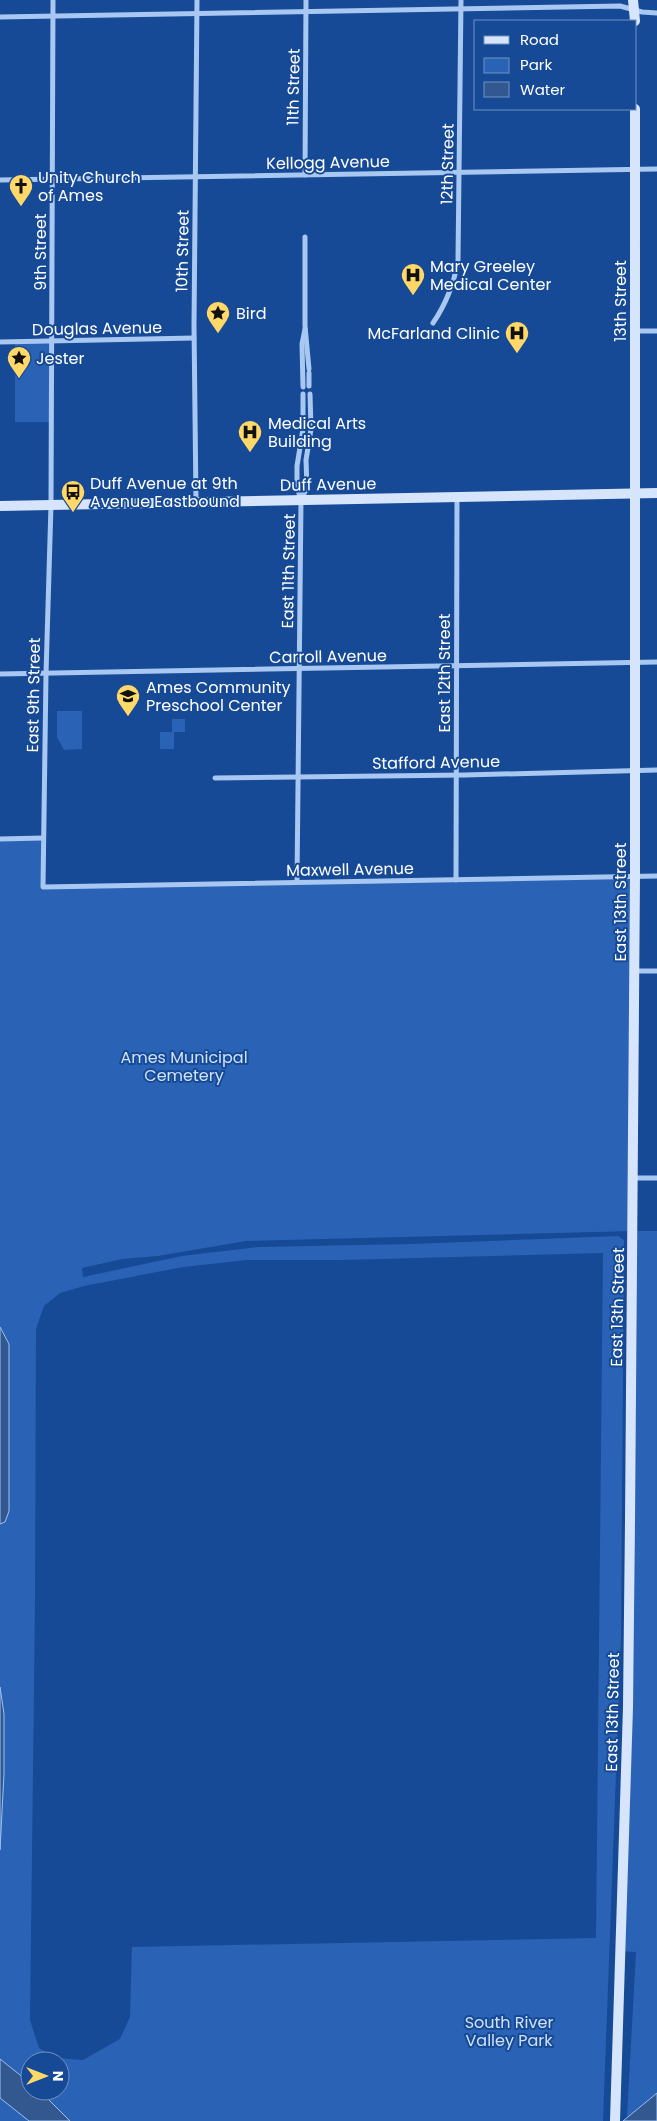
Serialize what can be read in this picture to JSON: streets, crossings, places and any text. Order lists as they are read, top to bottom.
{
  "streets": {
    "main road": ["13th Street", "Duff Avenue", "East 13th Street"],
    "street": [
      "11th Street",
      "Kellogg Avenue",
      "12th Street",
      "10th Street",
      "9th Street",
      "Douglas Avenue",
      "East 11th Street",
      "Carroll Avenue",
      "East 12th Street",
      "East 9th Street",
      "Stafford Avenue",
      "Maxwell Avenue"
    ]
  },
  "crossings": [
    ["11th Street", "Kellogg Avenue"],
    ["Kellogg Avenue", "12th Street"],
    ["Kellogg Avenue", "10th Street"],
    ["Kellogg Avenue", "9th Street"],
    ["Kellogg Avenue", "13th Street"],
    ["10th Street", "Douglas Avenue"],
    ["10th Street", "Duff Avenue"],
    ["9th Street", "Douglas Avenue"],
    ["9th Street", "Duff Avenue"],
    ["9th Street", "East 9th Street"],
    ["13th Street", "Duff Avenue"],
    ["13th Street", "East 13th Street"],
    ["Duff Avenue", "East 11th Street"],
    ["Duff Avenue", "East 12th Street"],
    ["Duff Avenue", "East 9th Street"],
    ["Duff Avenue", "East 13th Street"],
    ["East 11th Street", "Carroll Avenue"],
    ["East 11th Street", "Stafford Avenue"],
    ["East 11th Street", "Maxwell Avenue"],
    ["Carroll Avenue", "East 12th Street"],
    ["Carroll Avenue", "East 9th Street"],
    ["Carroll Avenue", "East 13th Street"],
    ["East 12th Street", "Stafford Avenue"],
    ["East 12th Street", "Maxwell Avenue"],
    ["East 9th Street", "Maxwell Avenue"],
    ["Stafford Avenue", "East 13th Street"],
    ["Maxwell Avenue", "East 13th Street"]
  ],
  "parks": ["Ames Municipal Cemetery", "South River Valley Park"],
  "places": {
    "church": ["Unity Church of Ames"],
    "hospital": ["Mary Greeley Medical Center", "McFarland Clinic", "Medical Arts Building"],
    "place": ["Bird", "Jester"],
    "bus stop": ["Duff Avenue at 9th Avenue Eastbound"],
    "school or university": ["Ames Community Preschool Center"]
  },
  "legend": ["Road", "Park", "Water"],
  "north": "right"
}
